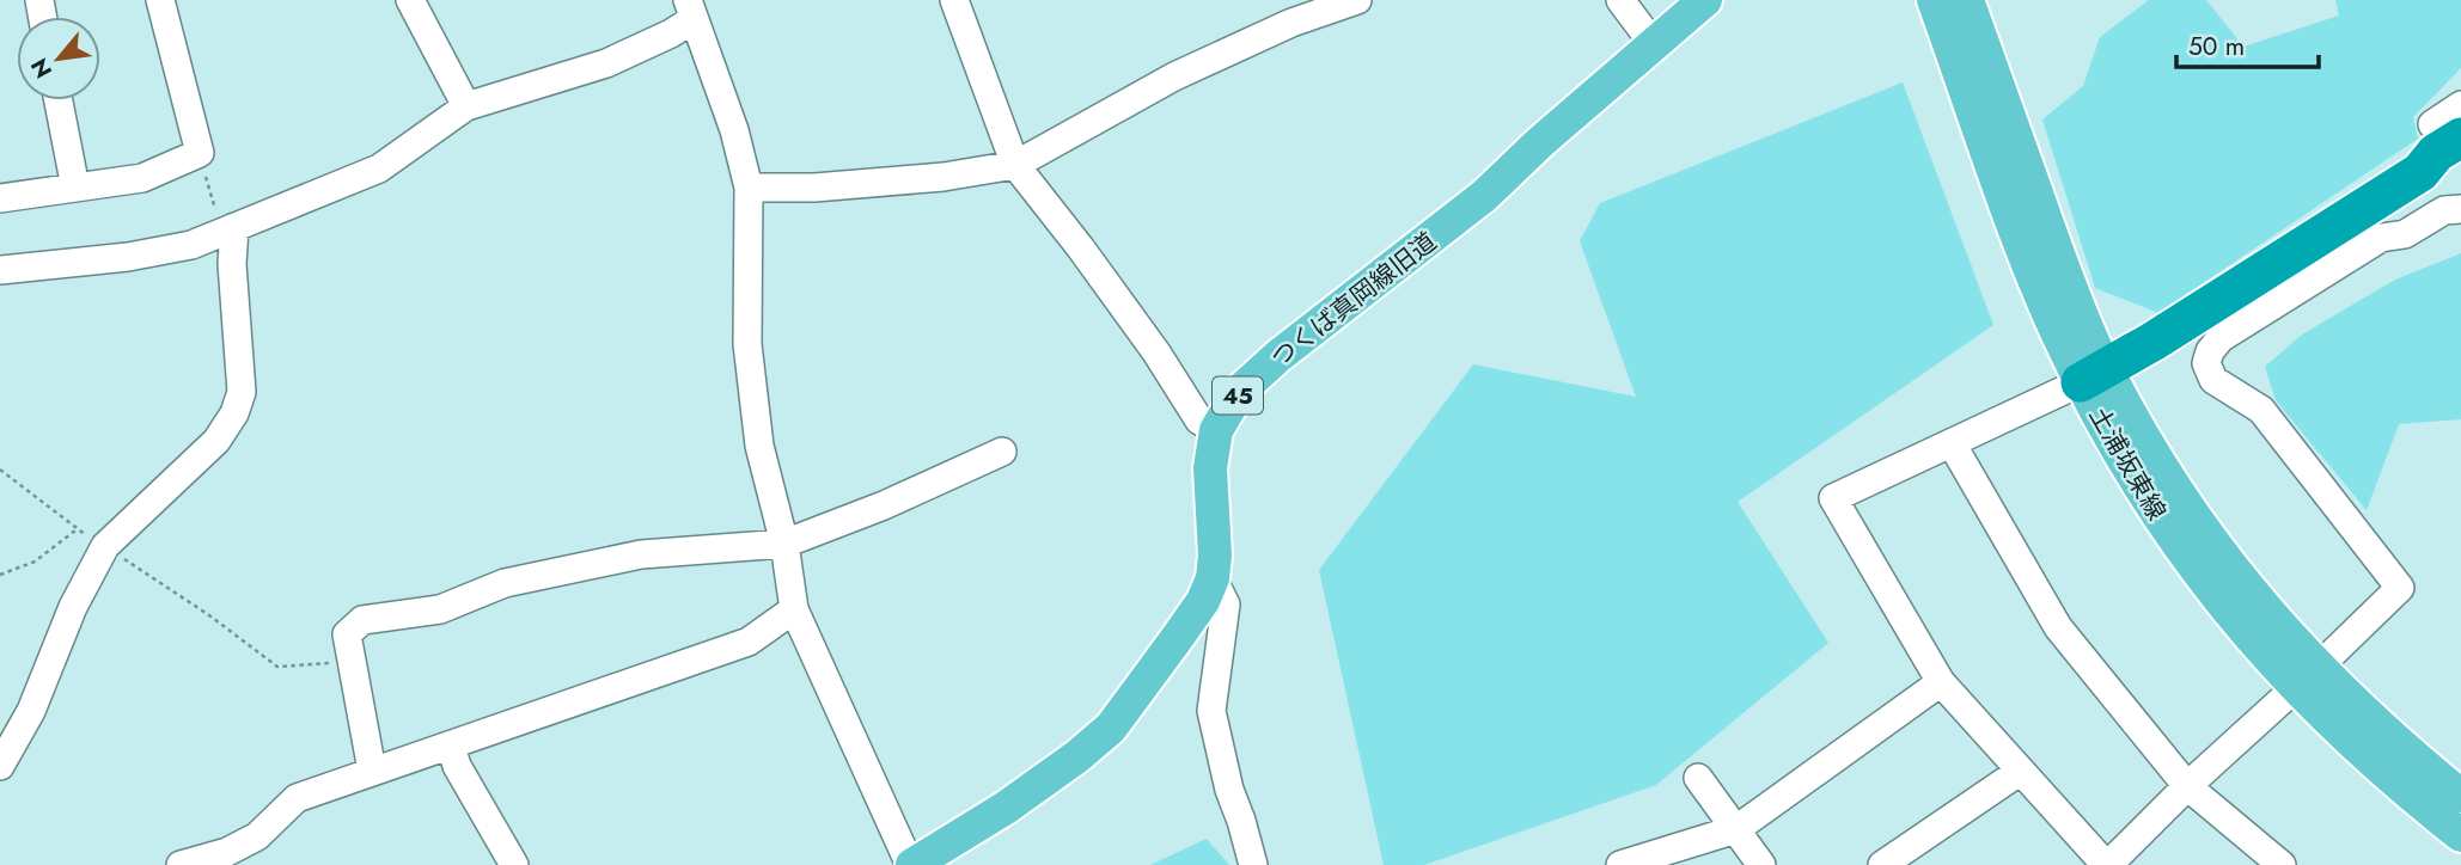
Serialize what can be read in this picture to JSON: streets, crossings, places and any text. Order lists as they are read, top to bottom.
{
  "streets": {
    "main road": ["つくば真岡線旧道", "45", "土浦坂東線"]
  },
  "scale_bar": "50 m",
  "north": "bottom left"
}
